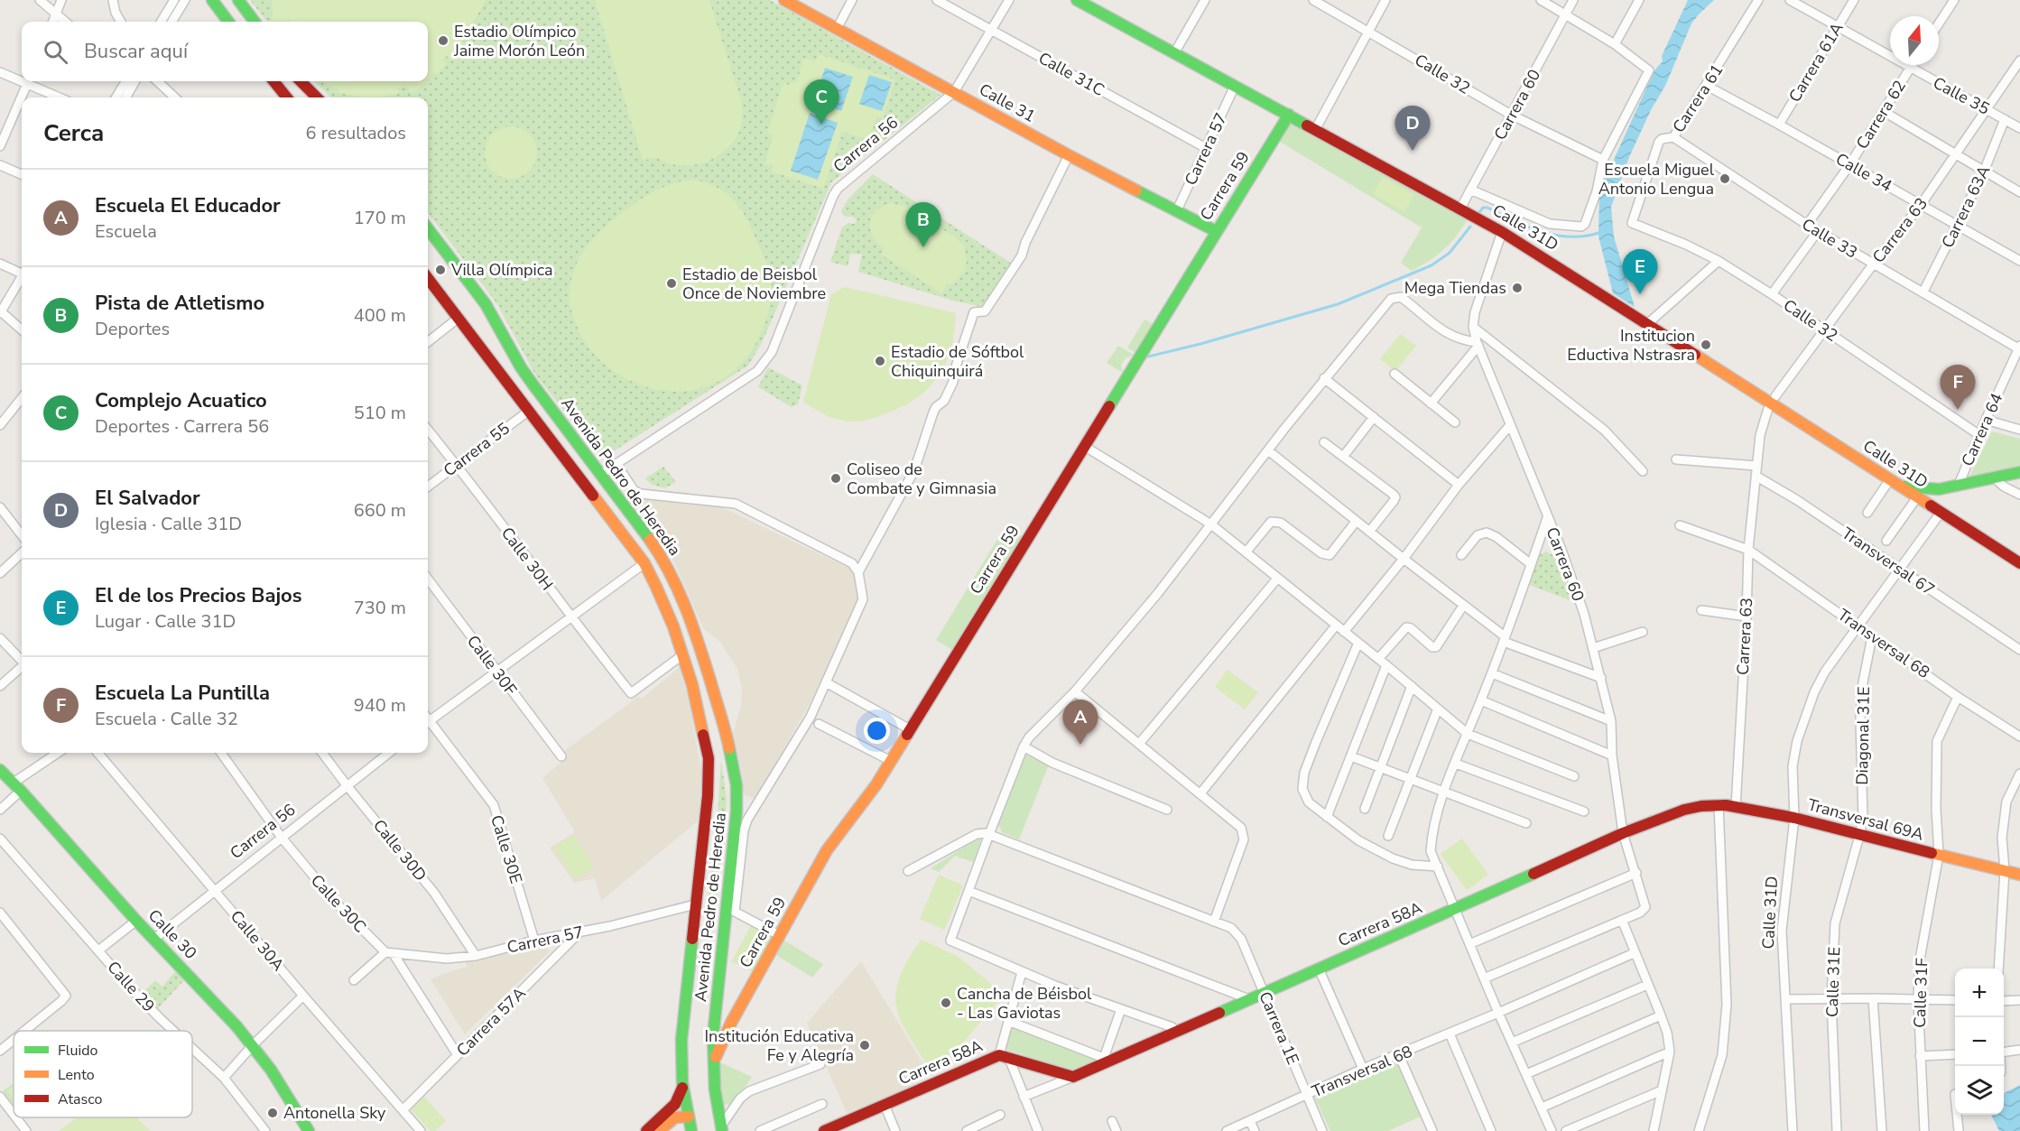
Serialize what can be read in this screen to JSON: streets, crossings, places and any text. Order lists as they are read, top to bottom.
{
  "streets": {
    "main road": [
      "Calle 31",
      "Carrera 59",
      "Calle 31D",
      "Avenida Pedro de Heredia",
      "Transversal 69A",
      "Carrera 58A",
      "Calle 30"
    ],
    "street": [
      "Carrera 61A",
      "Calle 31C",
      "Calle 32",
      "Calle 35",
      "Carrera 61",
      "Carrera 60",
      "Carrera 62",
      "Carrera 56",
      "Carrera 57",
      "Calle 34",
      "Carrera 63A",
      "Carrera 63",
      "Calle 33",
      "Carrera 64",
      "Carrera 55",
      "Calle 30H",
      "Transversal 67",
      "Transversal 68",
      "Calle 30F",
      "Diagonal 31E",
      "Calle 30E",
      "Calle 30D",
      "Calle 30C",
      "Calle 30A",
      "Calle 31E",
      "Calle 29",
      "Calle 31F",
      "Carrera 57A",
      "Carrera 1E"
    ]
  },
  "crossings": [
    ["Carrera 61A", "Calle 35"],
    ["Carrera 61A", "Calle 34"],
    ["Calle 31C", "Carrera 56"],
    ["Calle 31C", "Carrera 57"],
    ["Calle 32", "Carrera 61"],
    ["Calle 32", "Carrera 60"],
    ["Calle 32", "Carrera 63"],
    ["Calle 32", "Carrera 64"],
    ["Calle 35", "Carrera 62"],
    ["Calle 35", "Carrera 63A"],
    ["Calle 35", "Carrera 63"],
    ["Carrera 61", "Calle 34"],
    ["Carrera 61", "Calle 33"],
    ["Calle 31", "Carrera 56"],
    ["Calle 31", "Carrera 57"],
    ["Calle 31", "Carrera 59"],
    ["Carrera 60", "Calle 31D"],
    ["Carrera 60", "Carrera 58A"],
    ["Carrera 62", "Calle 34"],
    ["Carrera 62", "Calle 33"],
    ["Carrera 56", "Avenida Pedro de Heredia"],
    ["Carrera 56", "Calle 30D"],
    ["Carrera 56", "Calle 30C"],
    ["Carrera 56", "Calle 30"],
    ["Carrera 56", "Calle 30A"],
    ["Carrera 57", "Calle 31D"],
    ["Carrera 57", "Avenida Pedro de Heredia"],
    ["Carrera 57", "Calle 30E"],
    ["Carrera 57", "Calle 30D"],
    ["Carrera 57", "Calle 30C"],
    ["Carrera 57", "Carrera 57A"],
    ["Calle 34", "Carrera 63A"],
    ["Calle 34", "Carrera 63"],
    ["Carrera 59", "Calle 31D"],
    ["Carrera 59", "Avenida Pedro de Heredia"],
    ["Carrera 63A", "Calle 33"],
    ["Calle 31D", "Carrera 63"],
    ["Calle 31D", "Transversal 67"],
    ["Calle 31D", "Transversal 68"],
    ["Calle 31D", "Transversal 69A"],
    ["Carrera 63", "Calle 33"],
    ["Carrera 63", "Transversal 67"],
    ["Carrera 63", "Transversal 68"],
    ["Carrera 63", "Transversal 69A"],
    ["Calle 33", "Carrera 64"],
    ["Carrera 55", "Avenida Pedro de Heredia"],
    ["Carrera 55", "Calle 30H"],
    ["Avenida Pedro de Heredia", "Calle 30H"],
    ["Transversal 68", "Diagonal 31E"],
    ["Transversal 68", "Calle 31F"],
    ["Transversal 68", "Carrera 1E"],
    ["Diagonal 31E", "Transversal 69A"],
    ["Diagonal 31E", "Calle 31E"],
    ["Transversal 69A", "Carrera 58A"],
    ["Transversal 69A", "Calle 31E"],
    ["Transversal 69A", "Calle 31F"],
    ["Calle 30C", "Carrera 57A"],
    ["Carrera 58A", "Carrera 1E"],
    ["Calle 30A", "Carrera 57A"]
  ],
  "places": [
    "Estadio Olímpico Jaime Morón León",
    "Escuela Miguel Antonio Lengua",
    "Villa Olímpica",
    "Estadio de Beisbol Once de Noviembre",
    "Mega Tiendas",
    "Institucion Eductiva Nstrasra",
    "Estadio de Sóftbol Chiquinquirá",
    "Coliseo de Combate y Gimnasia",
    "Cancha de Béisbol - Las Gaviotas",
    "Institución Educativa Fe y Alegría",
    "Antonella Sky"
  ],
  "legend": ["Fluido", "Lento", "Atasco"],
  "north": "top",
  "page": {
    "search": "Buscar aquí",
    "pins": [
      "C",
      "D",
      "B",
      "E",
      "F",
      "A"
    ],
    "heading": ["Cerca", "6 resultados"],
    "list": [
      {
        "mark": "A",
        "name": "Escuela El Educador",
        "note": "Escuela",
        "value": "170 m"
      },
      {
        "mark": "B",
        "name": "Pista de Atletismo",
        "note": "Deportes",
        "value": "400 m"
      },
      {
        "mark": "C",
        "name": "Complejo Acuatico",
        "note": "Deportes · Carrera 56",
        "value": "510 m"
      },
      {
        "mark": "D",
        "name": "El Salvador",
        "note": "Iglesia · Calle 31D",
        "value": "660 m"
      },
      {
        "mark": "E",
        "name": "El de los Precios Bajos",
        "note": "Lugar · Calle 31D",
        "value": "730 m"
      },
      {
        "mark": "F",
        "name": "Escuela La Puntilla",
        "note": "Escuela · Calle 32",
        "value": "940 m"
      }
    ],
    "map_buttons": ["+", "−"]
  }
}
